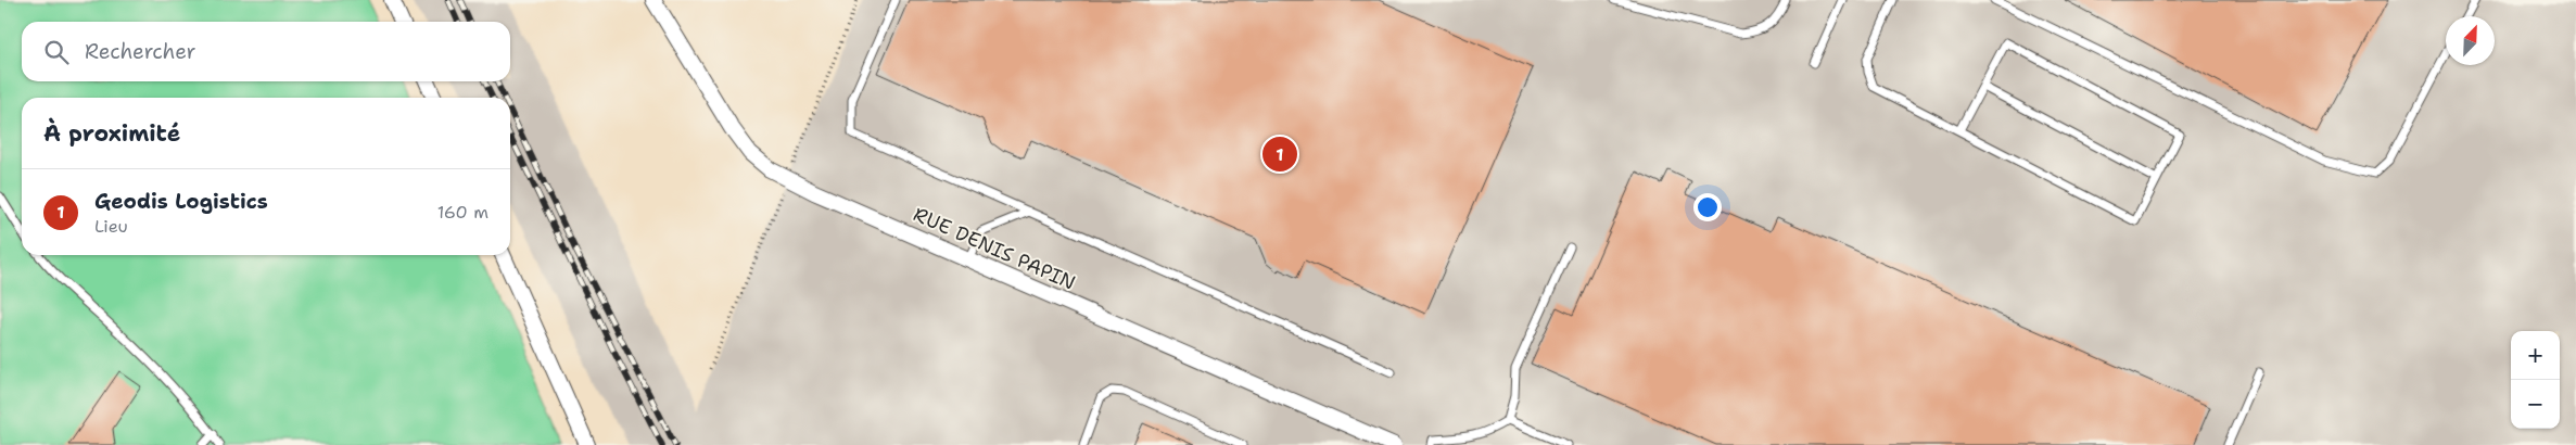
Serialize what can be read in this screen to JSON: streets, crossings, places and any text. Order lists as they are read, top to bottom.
{
  "streets": {
    "street": ["RUE DENIS PAPIN"]
  },
  "north": "top right",
  "page": {
    "search": "Rechercher",
    "heading": "À proximité",
    "pins": "1",
    "list": [
      {
        "mark": "1",
        "name": "Geodis Logistics",
        "note": "Lieu",
        "value": "160 m"
      }
    ],
    "map_buttons": ["+", "−"]
  }
}
